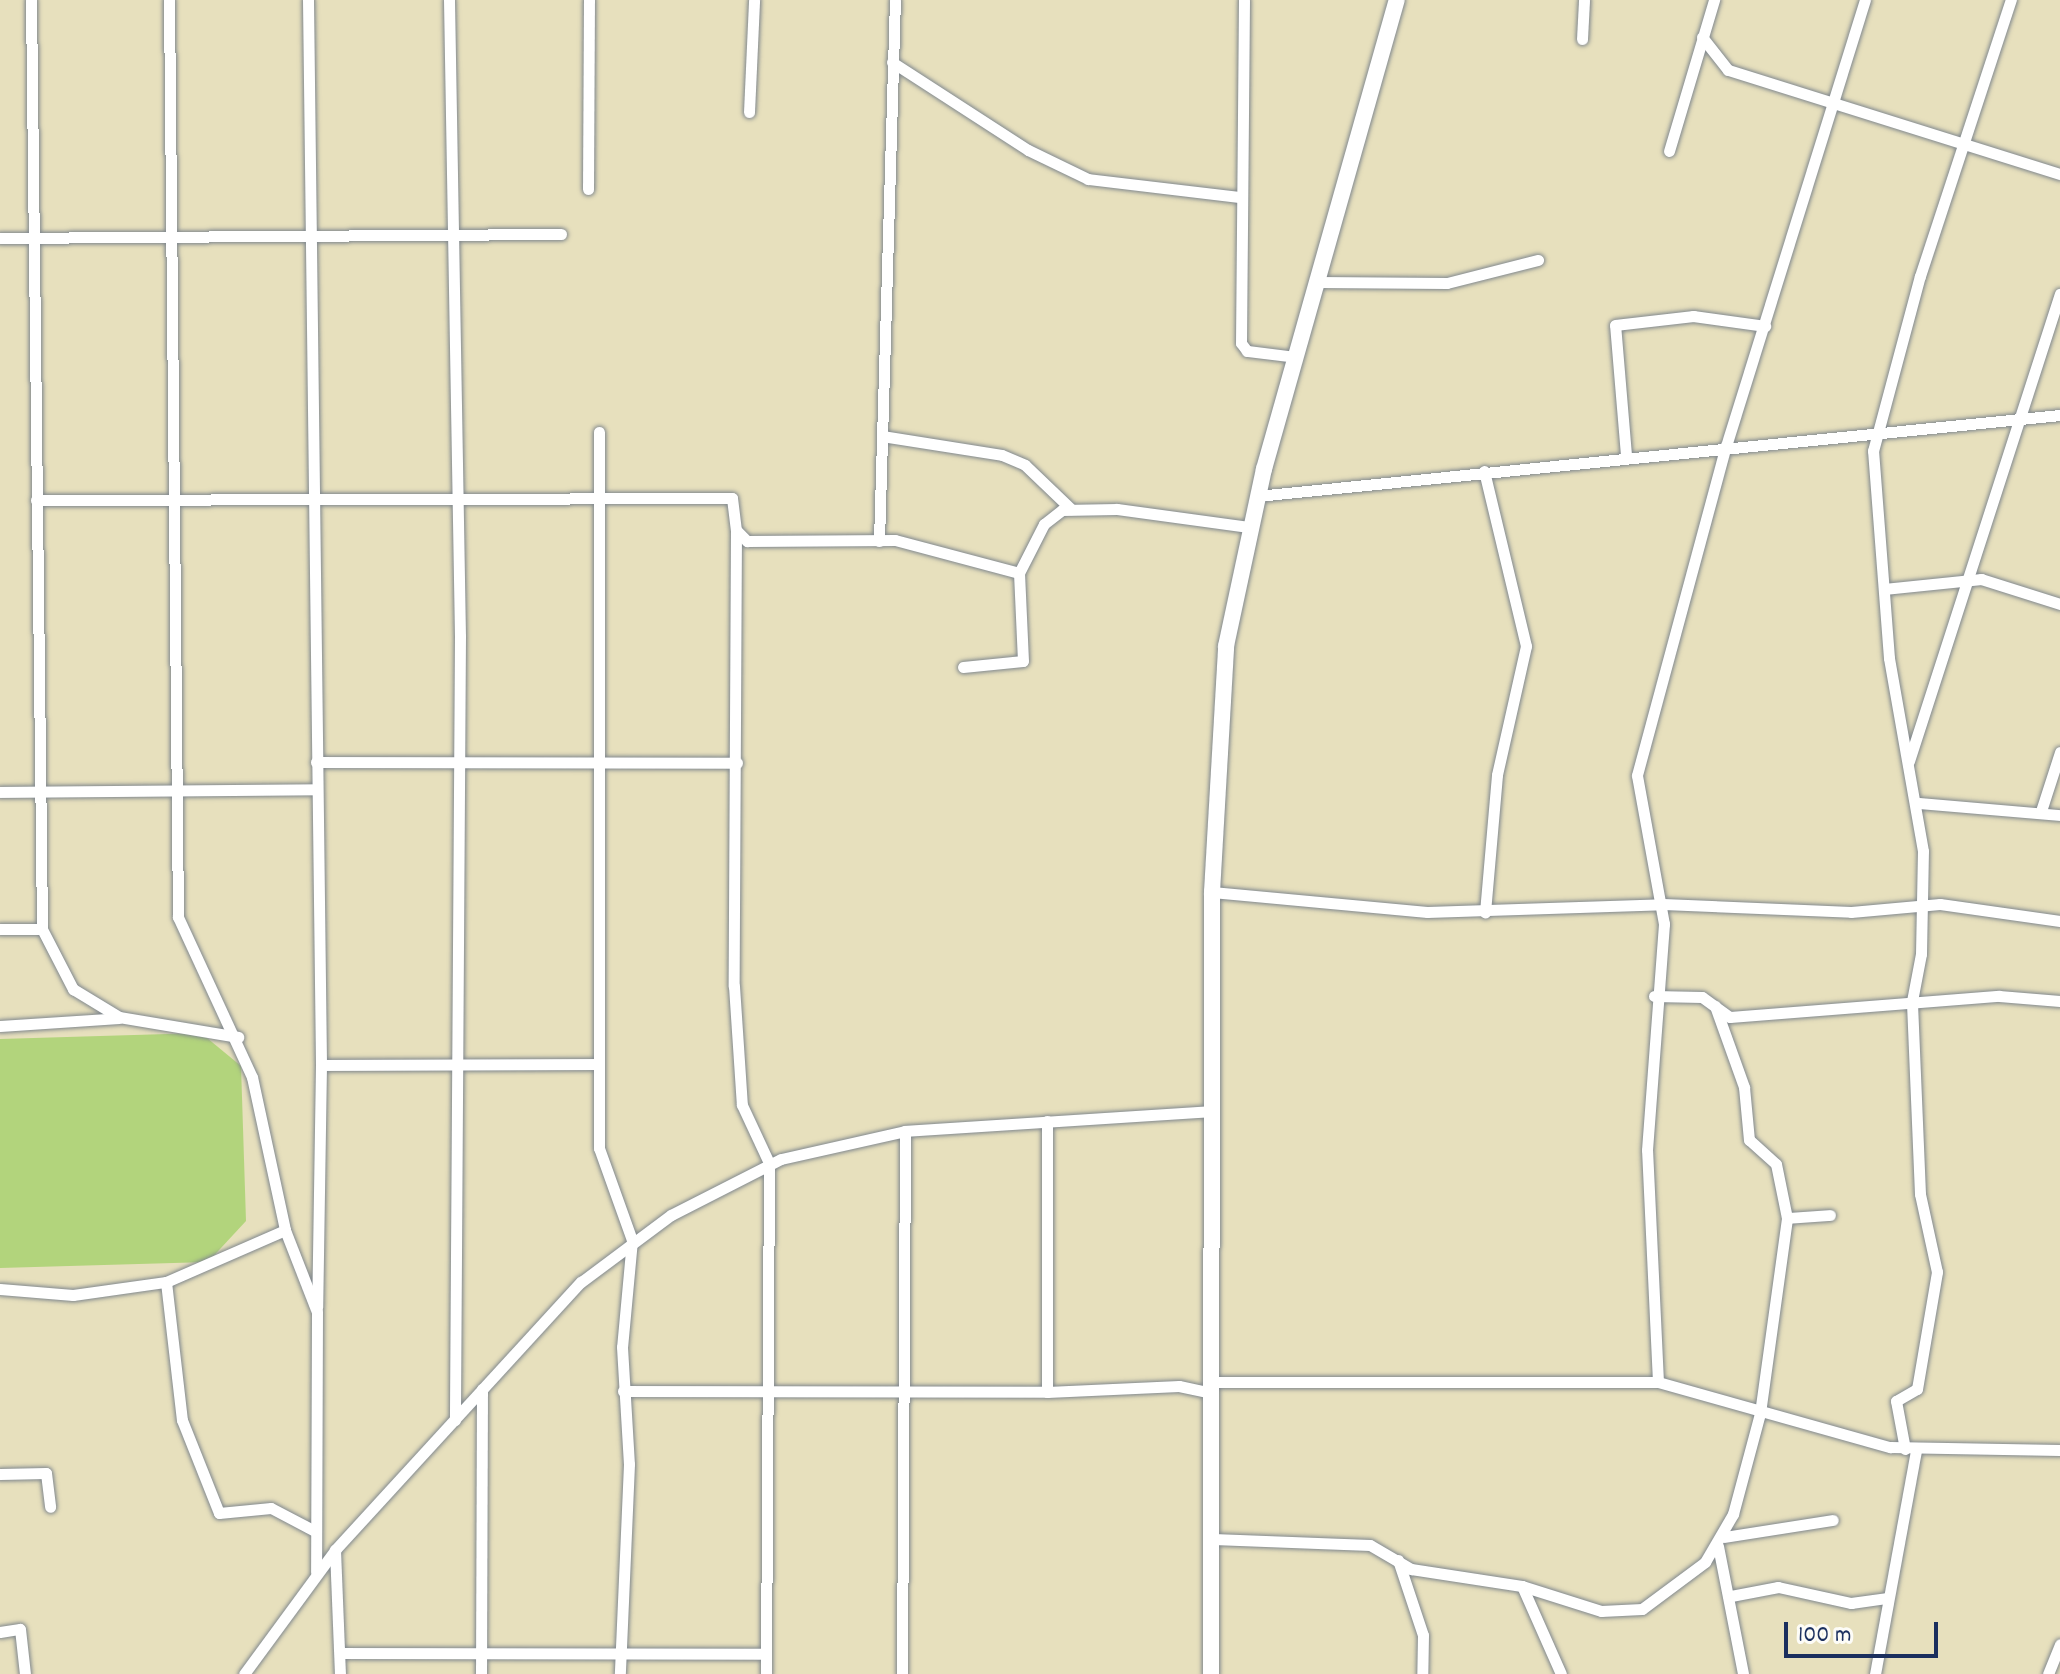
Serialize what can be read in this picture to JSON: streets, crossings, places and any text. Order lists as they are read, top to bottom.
{
  "scale_bar": "100 m"
}
